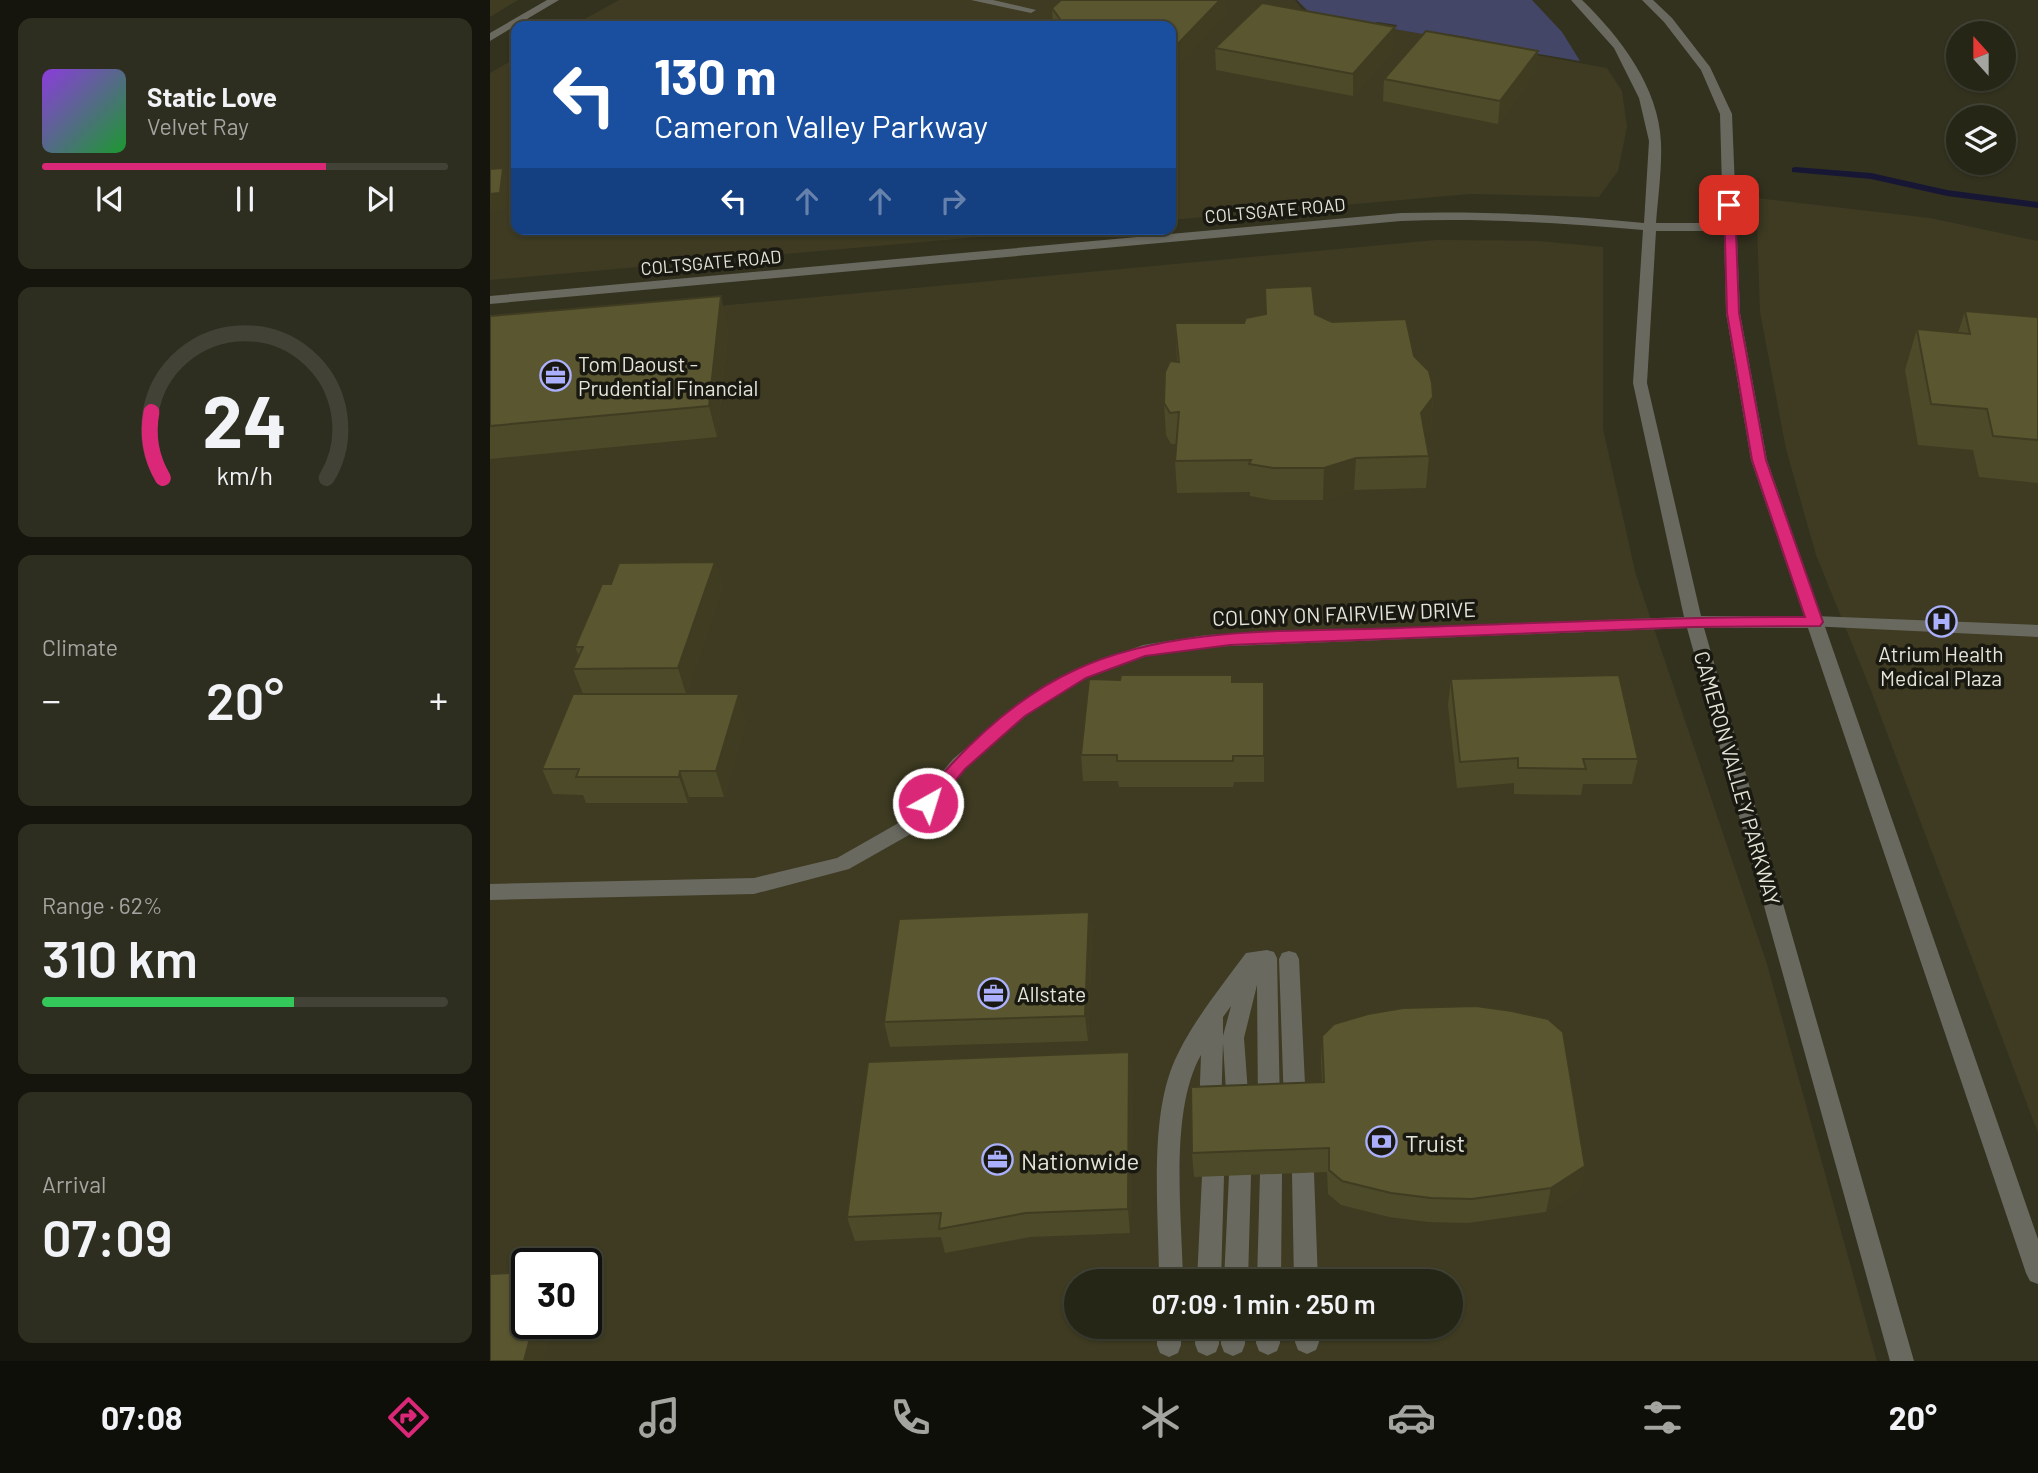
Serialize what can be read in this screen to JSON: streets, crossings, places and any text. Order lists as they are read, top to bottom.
{
  "streets": {
    "street": ["COLTSGATE ROAD", "COLONY ON FAIRVIEW DRIVE", "CAMERON VALLEY PARKWAY"]
  },
  "crossings": [
    ["COLTSGATE ROAD", "CAMERON VALLEY PARKWAY"],
    ["COLONY ON FAIRVIEW DRIVE", "CAMERON VALLEY PARKWAY"]
  ],
  "places": {
    "office": ["Tom Daoust - Prudential Financial", "Allstate", "Nationwide"],
    "hospital": ["Atrium Health Medical Plaza"],
    "bank": ["Truist"]
  },
  "north": "top",
  "page": {
    "turn": ["130 m", "Cameron Valley Parkway"],
    "song": ["Static Love", "Velvet Ray"],
    "tile": [
      "Climate",
      ["Range · 62%", "310 km"],
      ["Arrival", "07:09"]
    ],
    "heat": ["−", "20°", "+"],
    "limit": "30",
    "trip": "07:09 · 1 min · 250 m",
    "tabs": ["07:08", "20°"],
    "gauge": ["24", "km/h"]
  }
}
